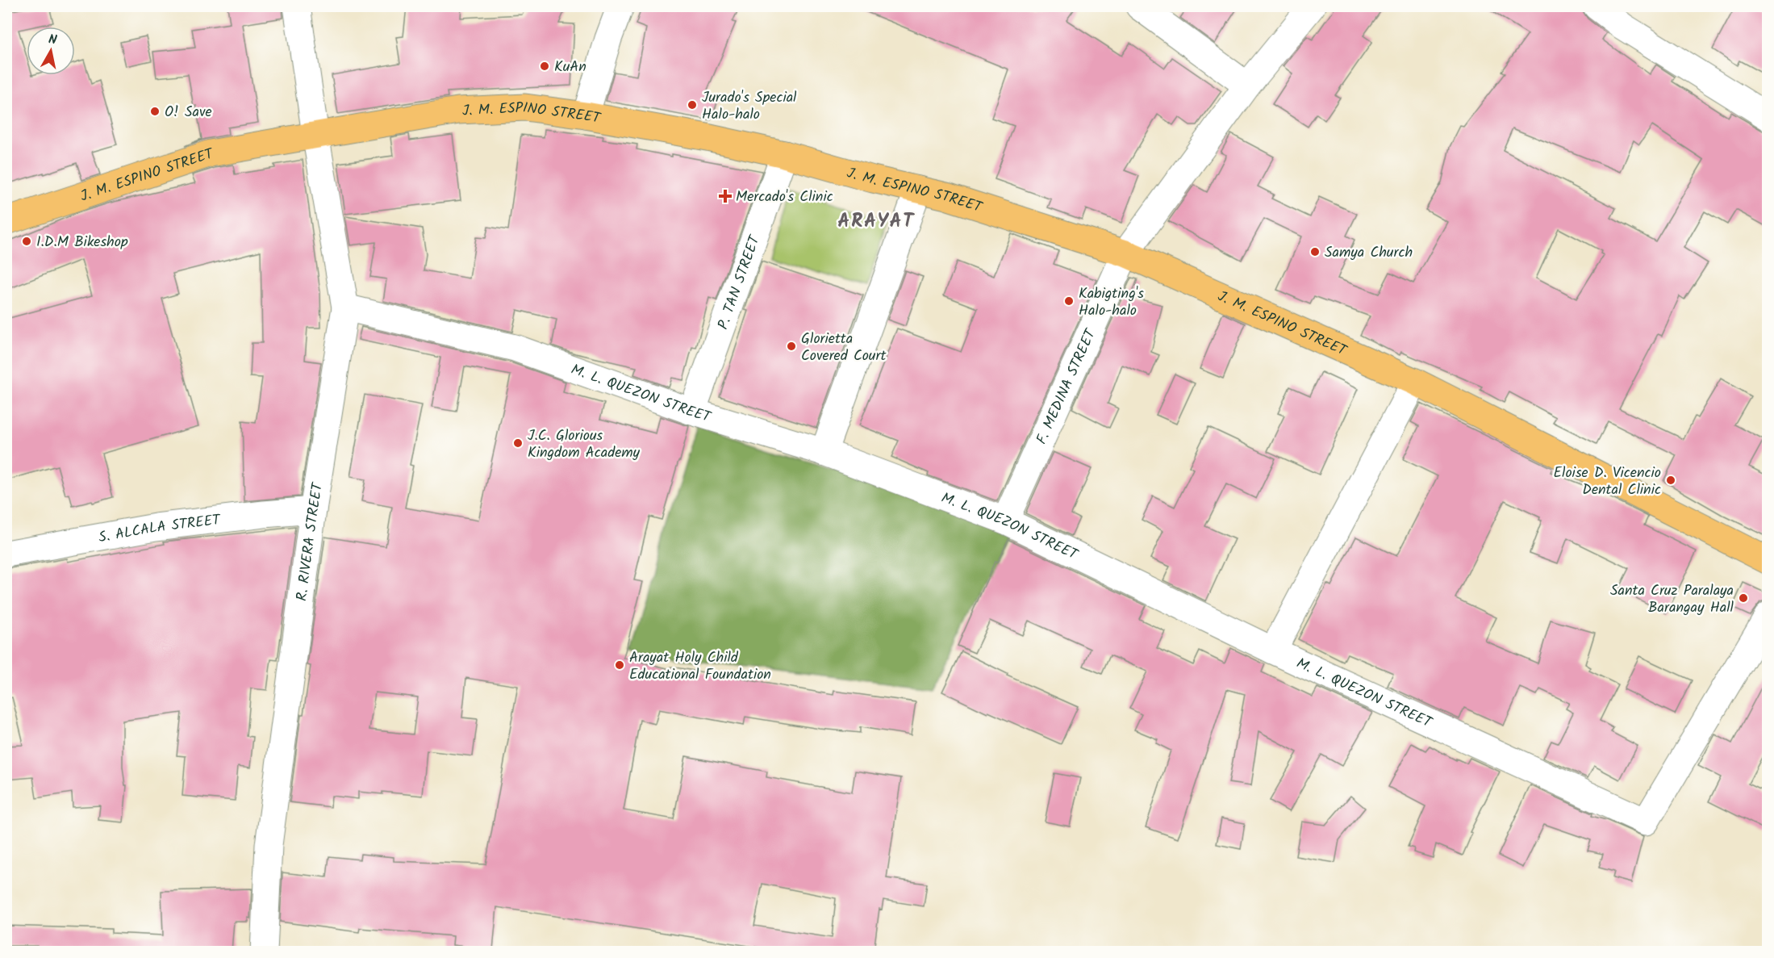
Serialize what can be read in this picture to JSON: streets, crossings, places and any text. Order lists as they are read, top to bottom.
{
  "streets": {
    "main road": ["J. M. ESPINO STREET"],
    "street": [
      "P. TAN STREET",
      "F. MEDINA STREET",
      "M. L. QUEZON STREET",
      "S. ALCALA STREET",
      "R. RIVERA STREET"
    ]
  },
  "crossings": [
    ["J. M. ESPINO STREET", "P. TAN STREET"],
    ["J. M. ESPINO STREET", "F. MEDINA STREET"],
    ["J. M. ESPINO STREET", "R. RIVERA STREET"],
    ["P. TAN STREET", "M. L. QUEZON STREET"],
    ["F. MEDINA STREET", "M. L. QUEZON STREET"],
    ["M. L. QUEZON STREET", "R. RIVERA STREET"],
    ["S. ALCALA STREET", "R. RIVERA STREET"]
  ],
  "districts": ["ARAYAT"],
  "places": {
    "other": [
      "KuAn",
      "Jurado's Special Halo-halo",
      "O! Save",
      "I.D.M Bikeshop",
      "Samya Church",
      "Kabigting's Halo-halo",
      "Glorietta Covered Court",
      "J.C. Glorious Kingdom Academy",
      "Eloise D. Vicencio Dental Clinic",
      "Santa Cruz Paralaya Barangay Hall",
      "Arayat Holy Child Educational Foundation"
    ],
    "health": ["Mercado's Clinic"]
  },
  "north": "top"
}
